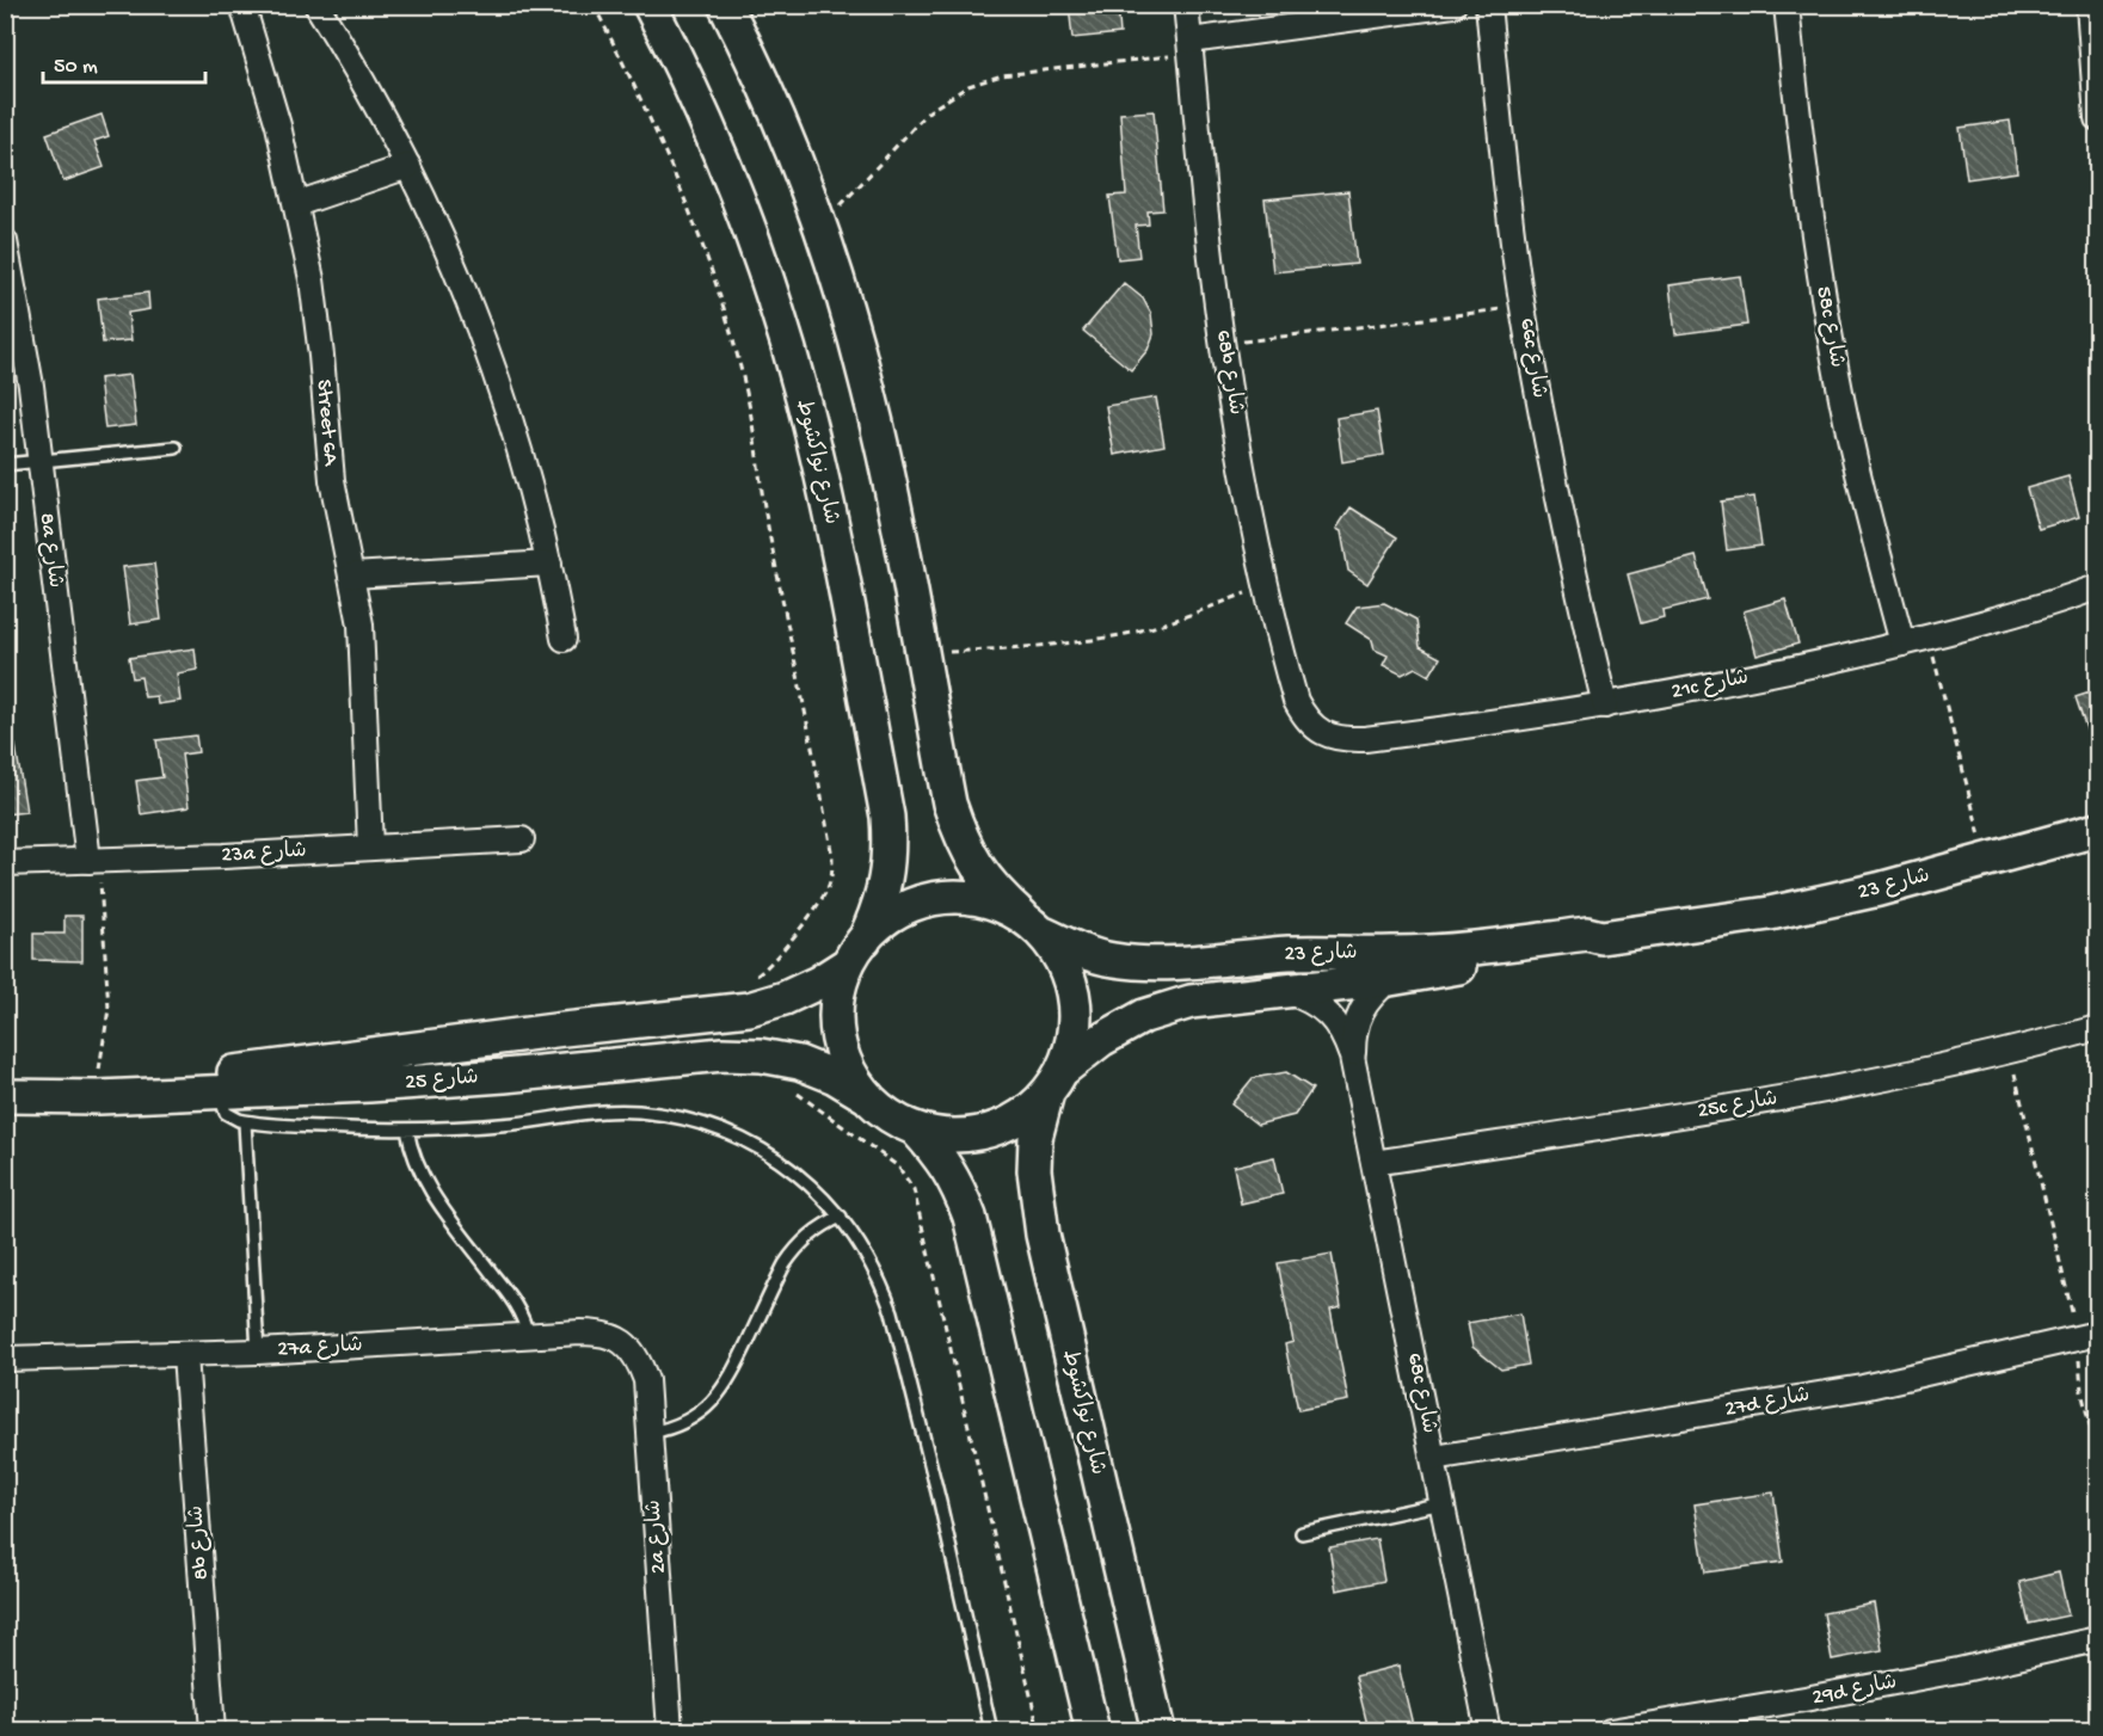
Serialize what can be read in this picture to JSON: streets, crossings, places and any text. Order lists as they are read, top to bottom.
{
  "streets": {
    "street": [
      "58c شارع",
      "66c شارع",
      "68b شارع",
      "Street 6A",
      "شارع نواكشوط",
      "8a شارع",
      "21c شارع",
      "23a شارع",
      "شارع 23",
      "شارع 25",
      "25c شارع",
      "27a شارع",
      "68c شارع",
      "27d شارع",
      "2a شارع",
      "8b شارع",
      "29d شارع"
    ]
  },
  "crossings": [
    ["58c شارع", "21c شارع"],
    ["66c شارع", "21c شارع"],
    ["68b شارع", "21c شارع"],
    ["Street 6A", "23a شارع"],
    ["شارع نواكشوط", "شارع 23"],
    ["شارع نواكشوط", "شارع 25"],
    ["8a شارع", "23a شارع"],
    ["شارع 23", "شارع 25"],
    ["شارع 23", "68c شارع"],
    ["25c شارع", "68c شارع"],
    ["27a شارع", "2a شارع"],
    ["27a شارع", "8b شارع"],
    ["68c شارع", "27d شارع"]
  ],
  "scale_bar": "50 m"
}
